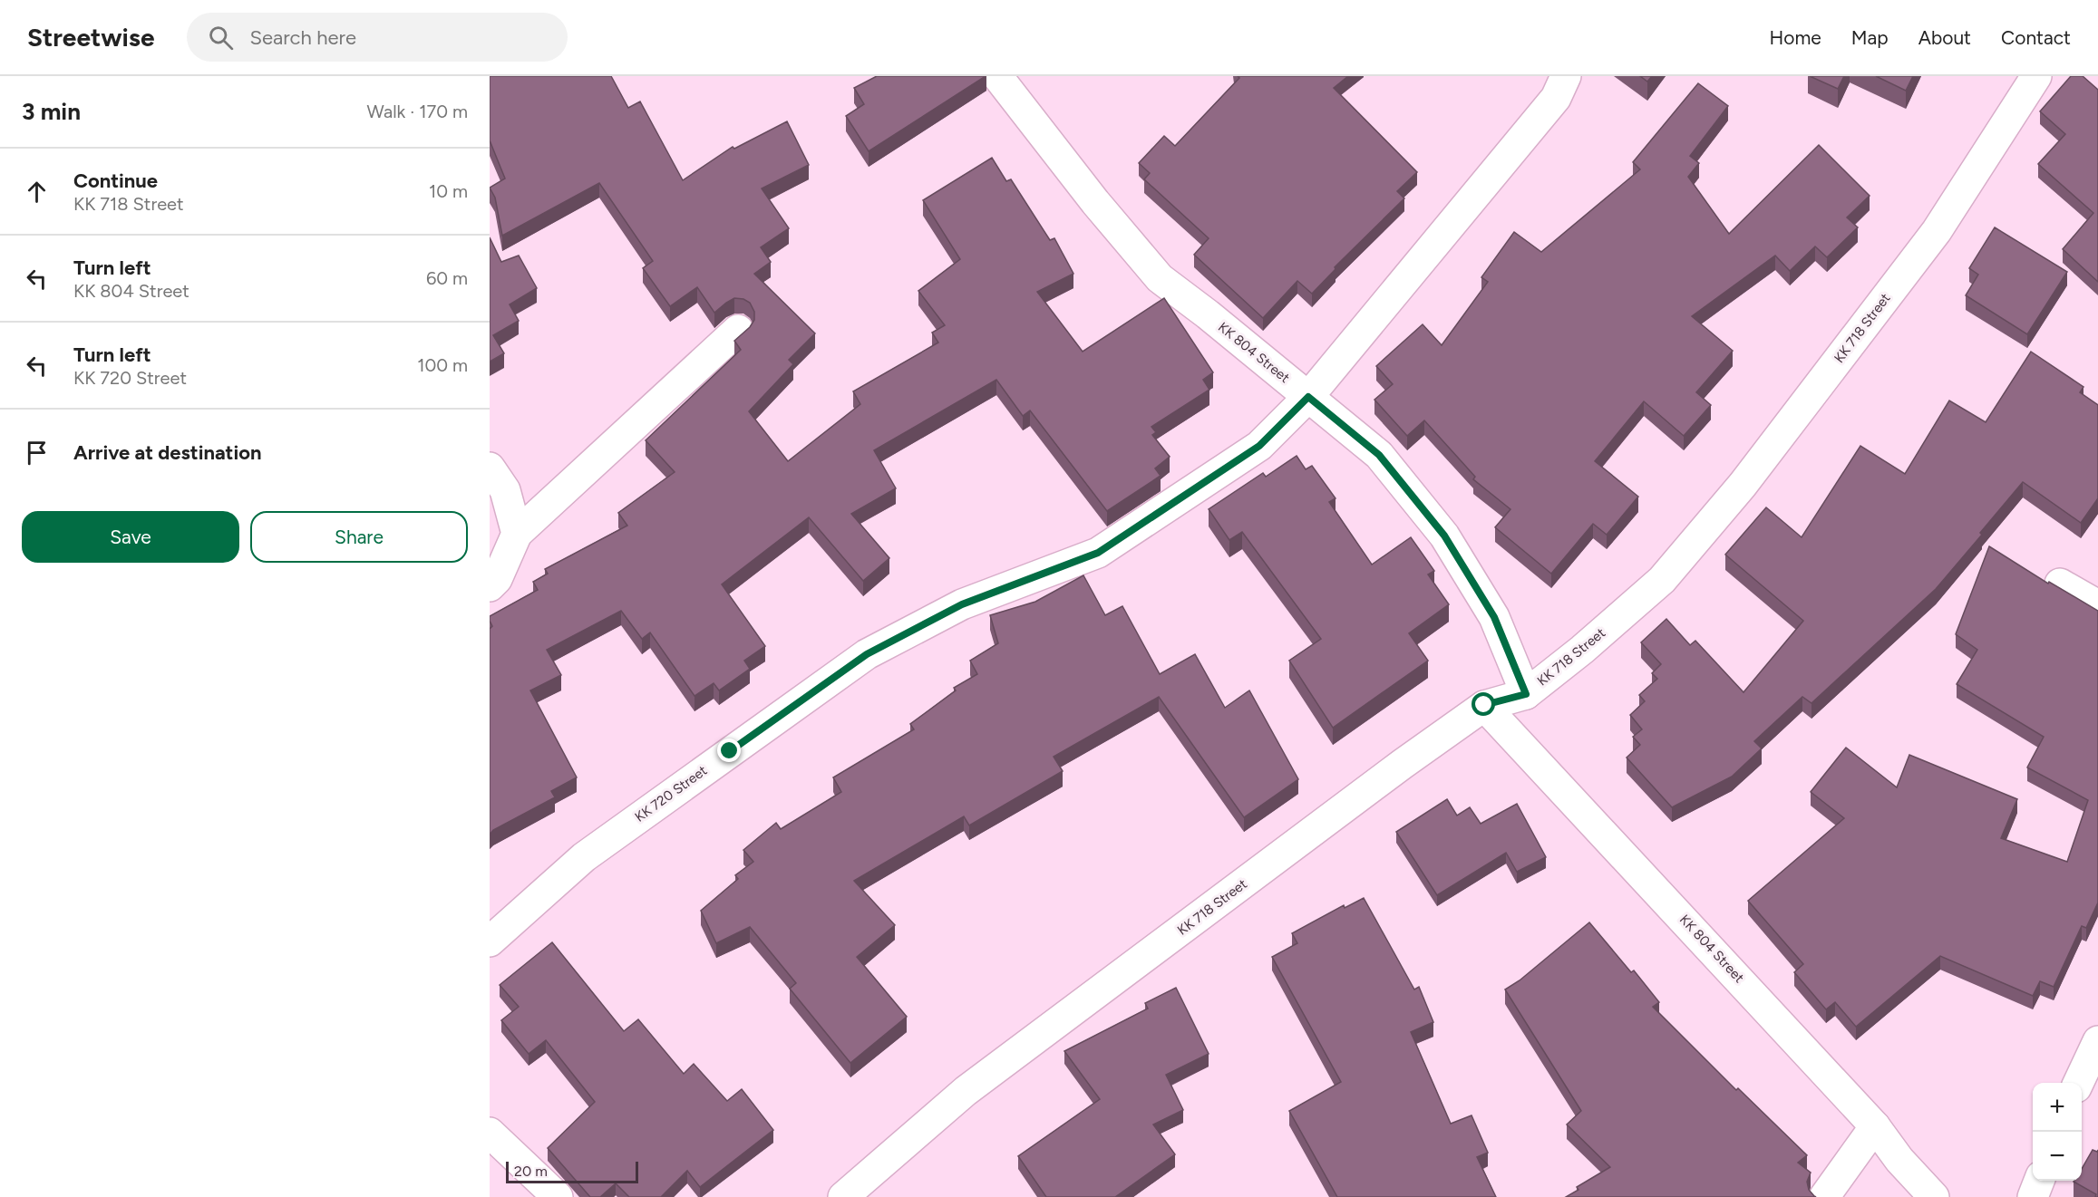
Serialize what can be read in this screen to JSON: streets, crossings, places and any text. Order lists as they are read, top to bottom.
{
  "streets": {
    "street": ["KK 718 Street", "KK 804 Street", "KK 720 Street"]
  },
  "crossings": [
    ["KK 718 Street", "KK 804 Street"],
    ["KK 804 Street", "KK 720 Street"]
  ],
  "scale_bar": "20 m",
  "page": {
    "header": "Streetwise",
    "search": "Search here",
    "nav": [
      "Home",
      "Map",
      "About",
      "Contact"
    ],
    "heading": ["3 min", "Walk · 170 m"],
    "list": [
      ["Continue", "KK 718 Street", "10 m"],
      ["Turn left", "KK 804 Street", "60 m"],
      ["Turn left", "KK 720 Street", "100 m"],
      "Arrive at destination"
    ],
    "buttons": ["Save", "Share"],
    "map_buttons": ["+", "−"],
    "scale": "20 m"
  }
}
